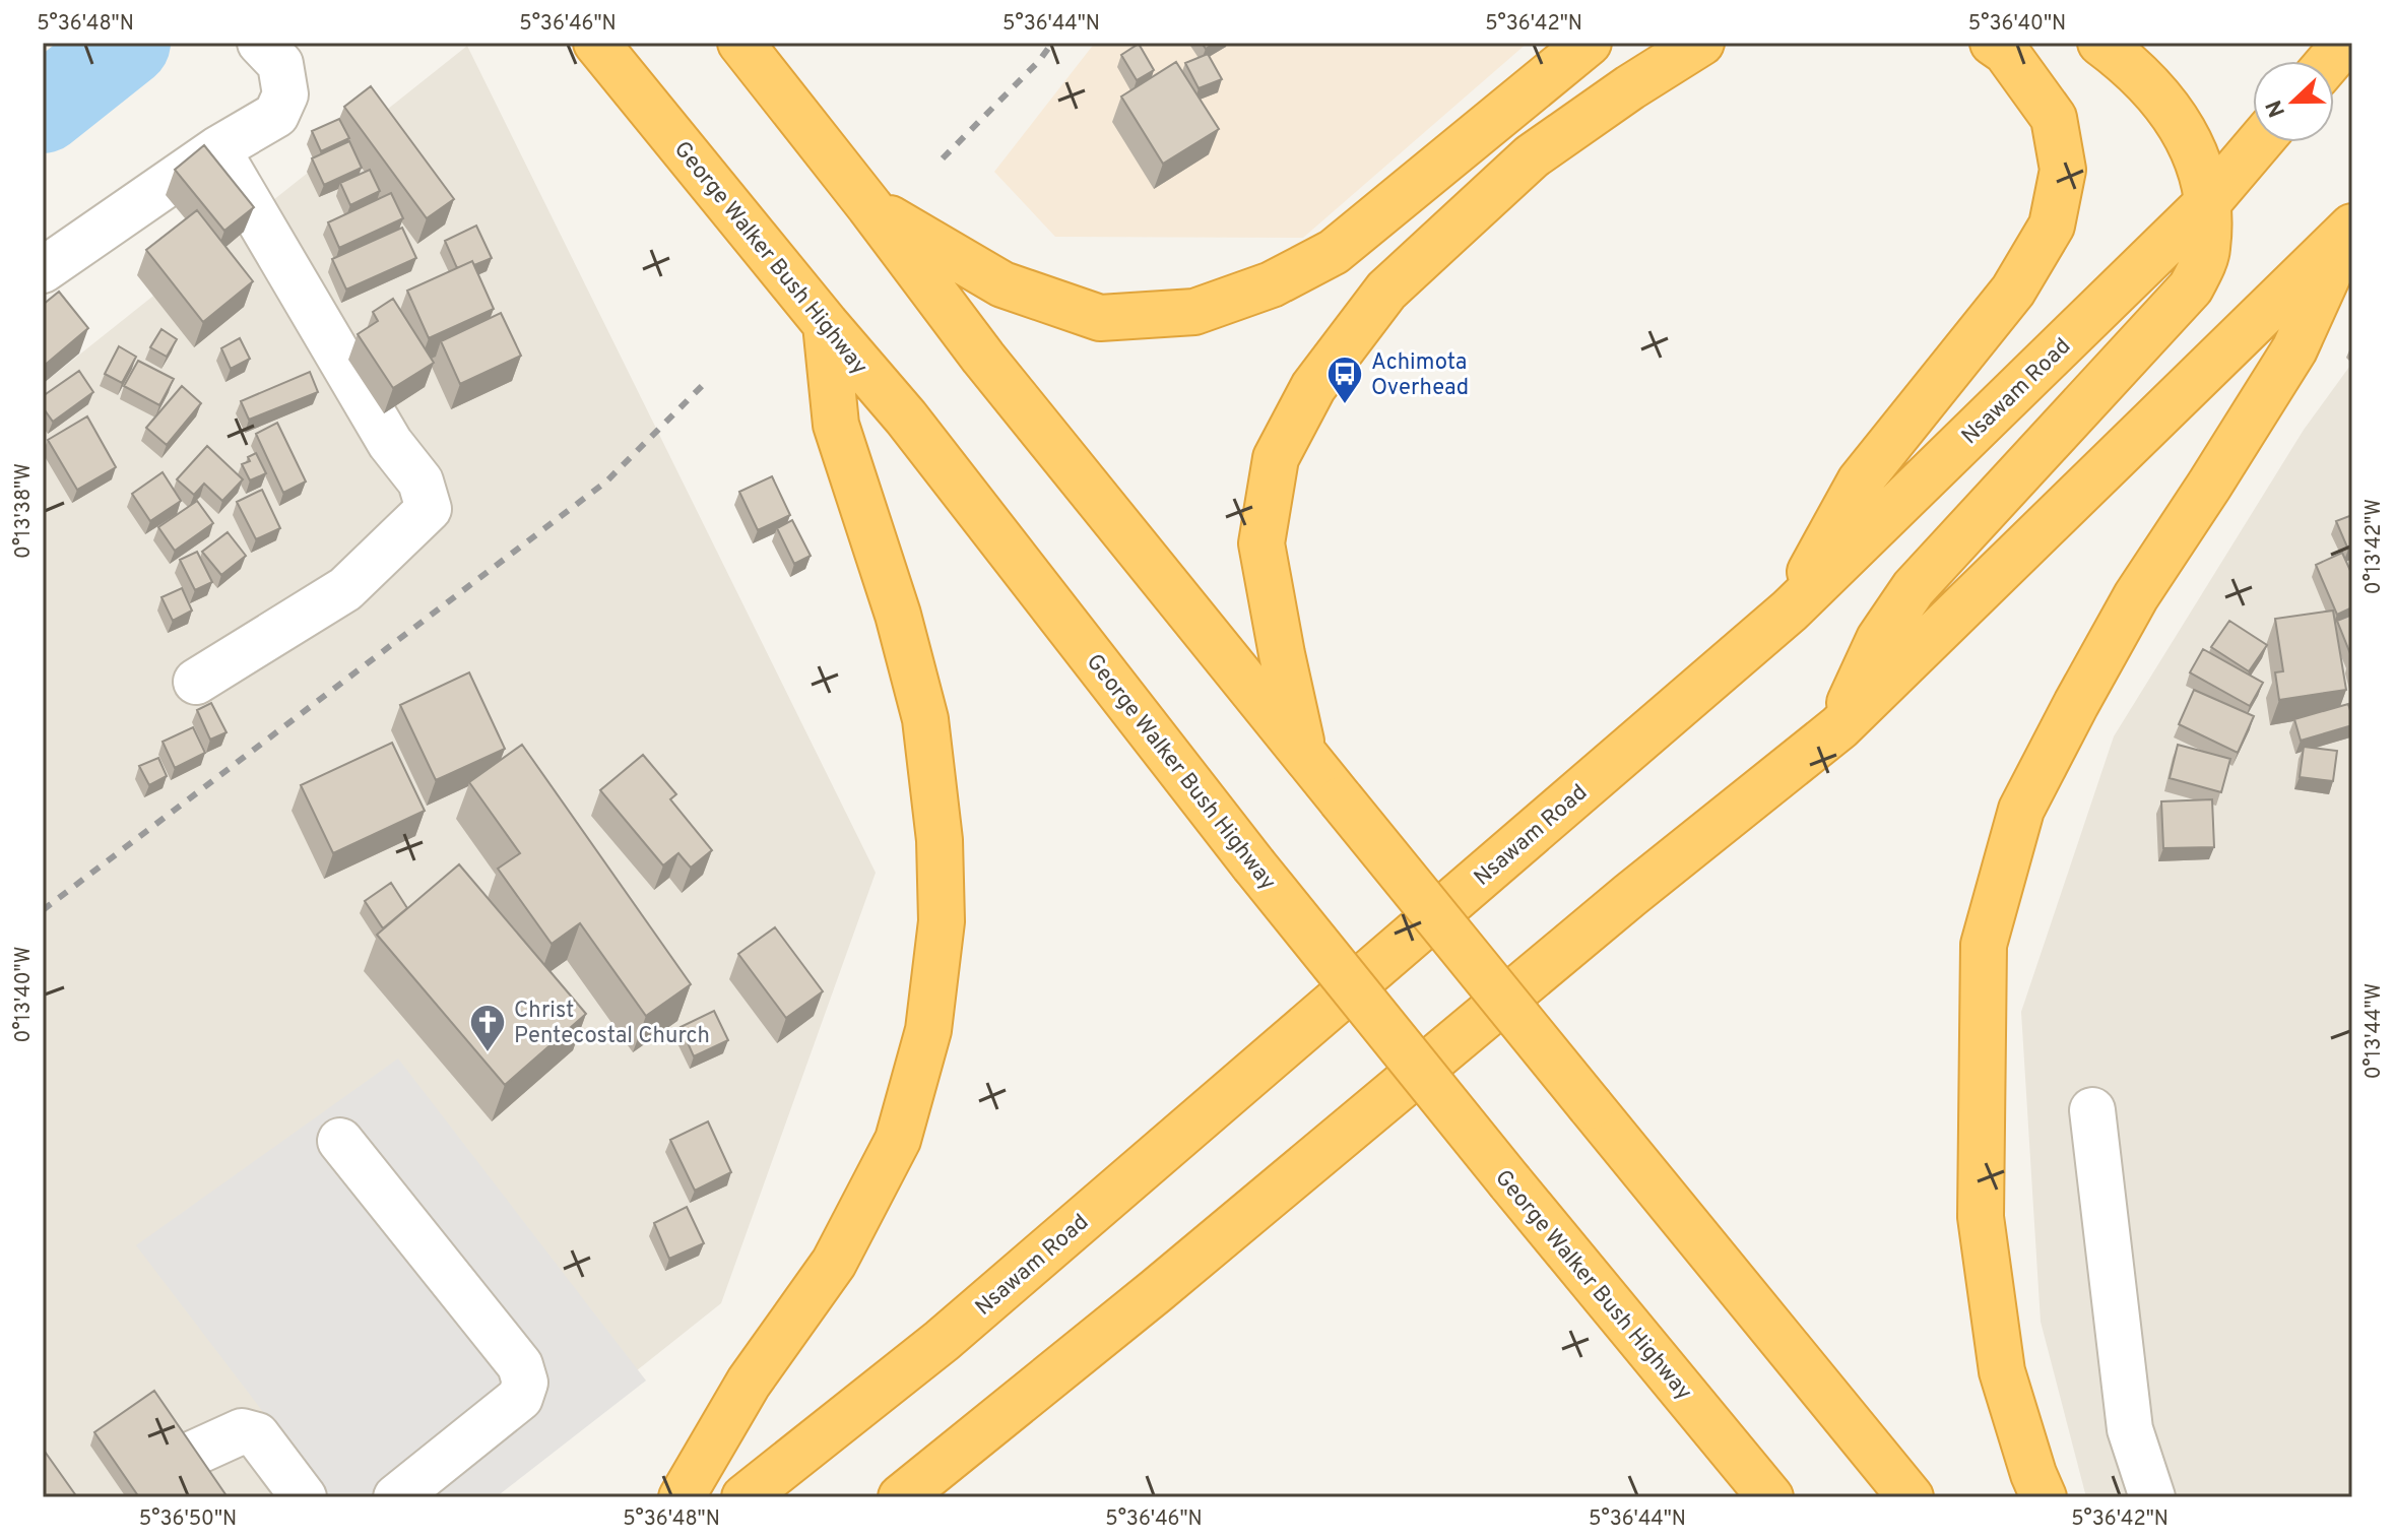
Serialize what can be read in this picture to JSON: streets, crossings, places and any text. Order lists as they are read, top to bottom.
{
  "streets": {
    "highway": ["George Walker Bush Highway", "Nsawam Road"]
  },
  "places": {
    "bus stop": ["Achimota Overhead"],
    "church": ["Christ Pentecostal Church"]
  },
  "north": "left",
  "coordinates": [
    "5°36'48\"N",
    "5°36'46\"N",
    "5°36'44\"N",
    "5°36'42\"N",
    "5°36'40\"N",
    "0°13'38\"W",
    "0°13'42\"W",
    "0°13'40\"W",
    "0°13'44\"W",
    "5°36'50\"N"
  ]
}
